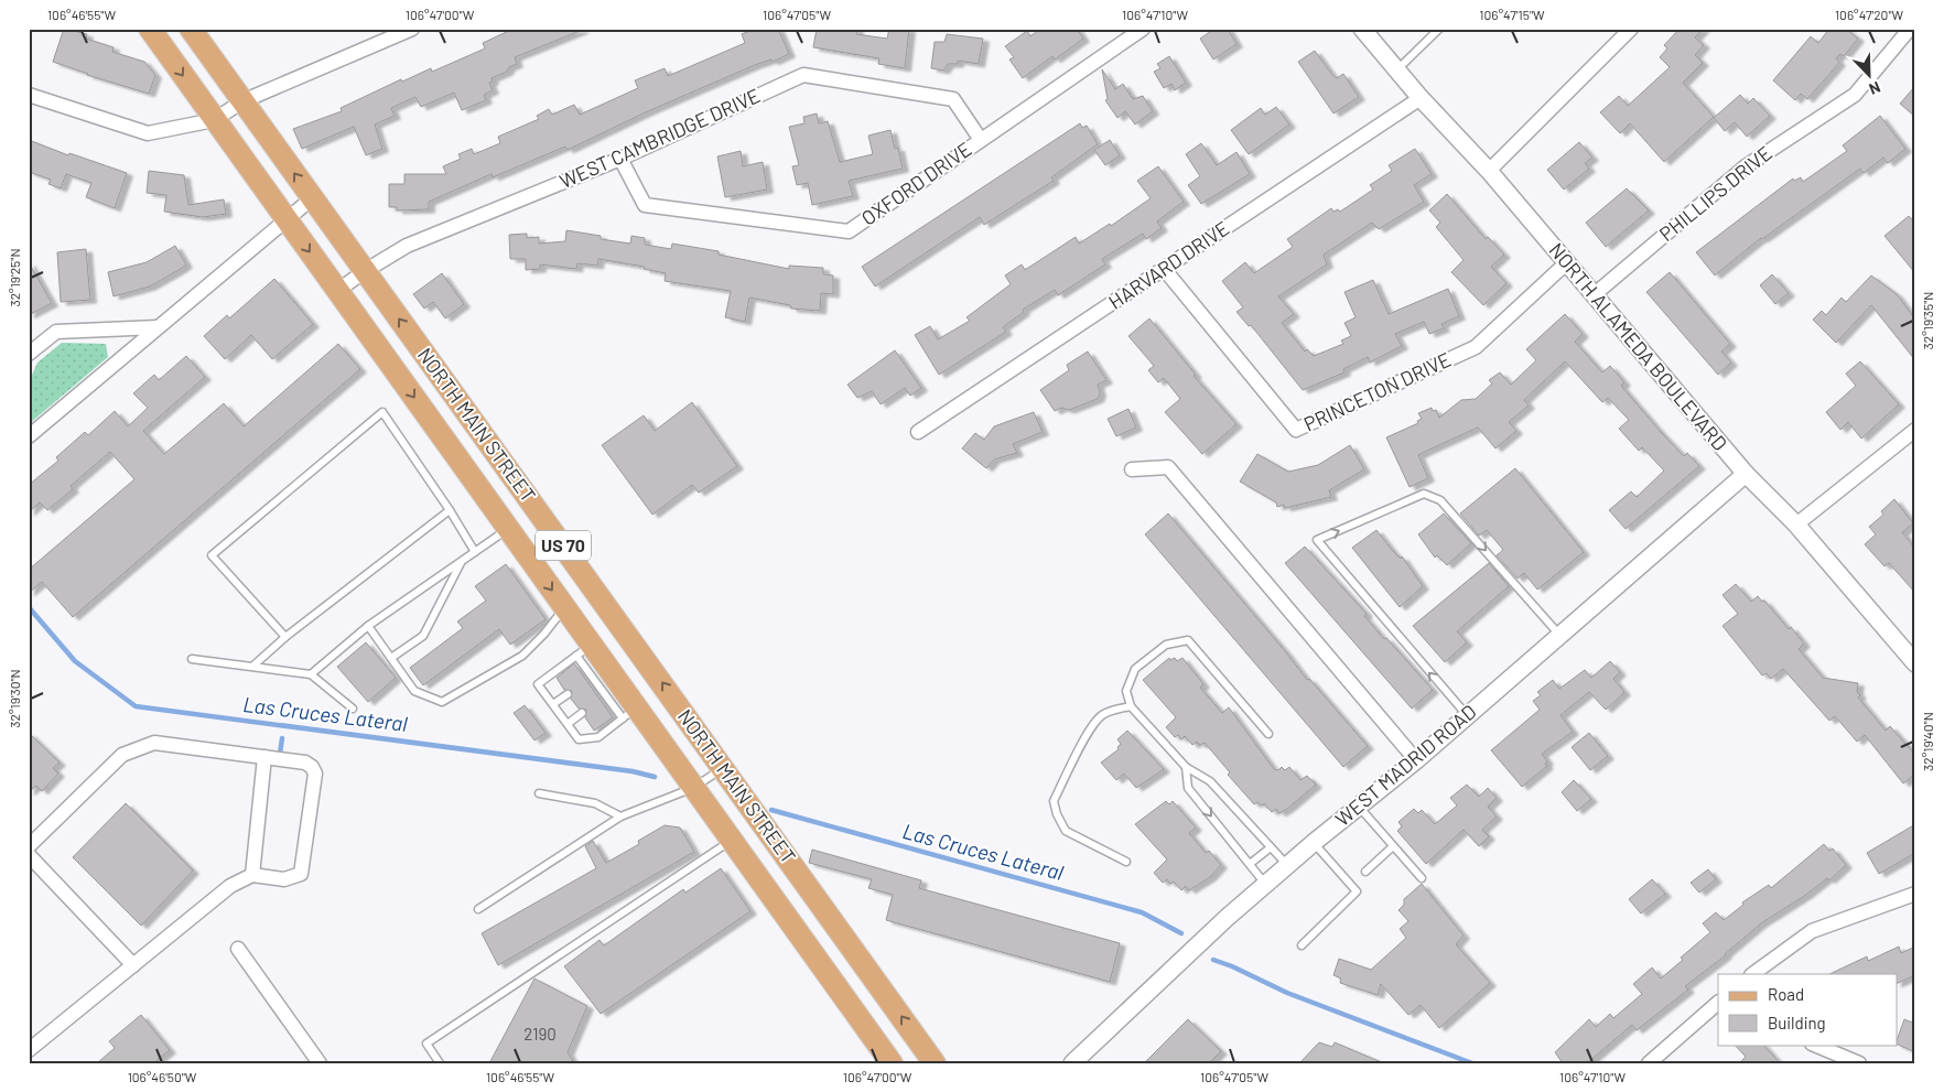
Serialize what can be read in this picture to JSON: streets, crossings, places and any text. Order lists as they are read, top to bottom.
{
  "streets": {
    "main road": ["NORTH MAIN STREET", "US 70"],
    "street": [
      "WEST CAMBRIDGE DRIVE",
      "OXFORD DRIVE",
      "PHILLIPS DRIVE",
      "HARVARD DRIVE",
      "NORTH ALAMEDA BOULEVARD",
      "PRINCETON DRIVE",
      "WEST MADRID ROAD"
    ]
  },
  "crossings": [
    ["WEST CAMBRIDGE DRIVE", "OXFORD DRIVE"],
    ["WEST CAMBRIDGE DRIVE", "NORTH MAIN STREET"],
    ["PHILLIPS DRIVE", "NORTH ALAMEDA BOULEVARD"],
    ["HARVARD DRIVE", "NORTH ALAMEDA BOULEVARD"],
    ["HARVARD DRIVE", "PRINCETON DRIVE"],
    ["NORTH ALAMEDA BOULEVARD", "PRINCETON DRIVE"],
    ["NORTH ALAMEDA BOULEVARD", "WEST MADRID ROAD"]
  ],
  "water": ["Las Cruces Lateral"],
  "house_numbers": ["2190"],
  "legend": ["Road", "Building"],
  "north": "bottom right",
  "coordinates": [
    "106°46'55\"W",
    "106°47'00\"W",
    "106°47'05\"W",
    "106°47'10\"W",
    "106°47'15\"W",
    "106°47'20\"W",
    "32°19'25\"N",
    "32°19'35\"N",
    "32°19'30\"N",
    "32°19'40\"N",
    "106°46'50\"W"
  ]
}
